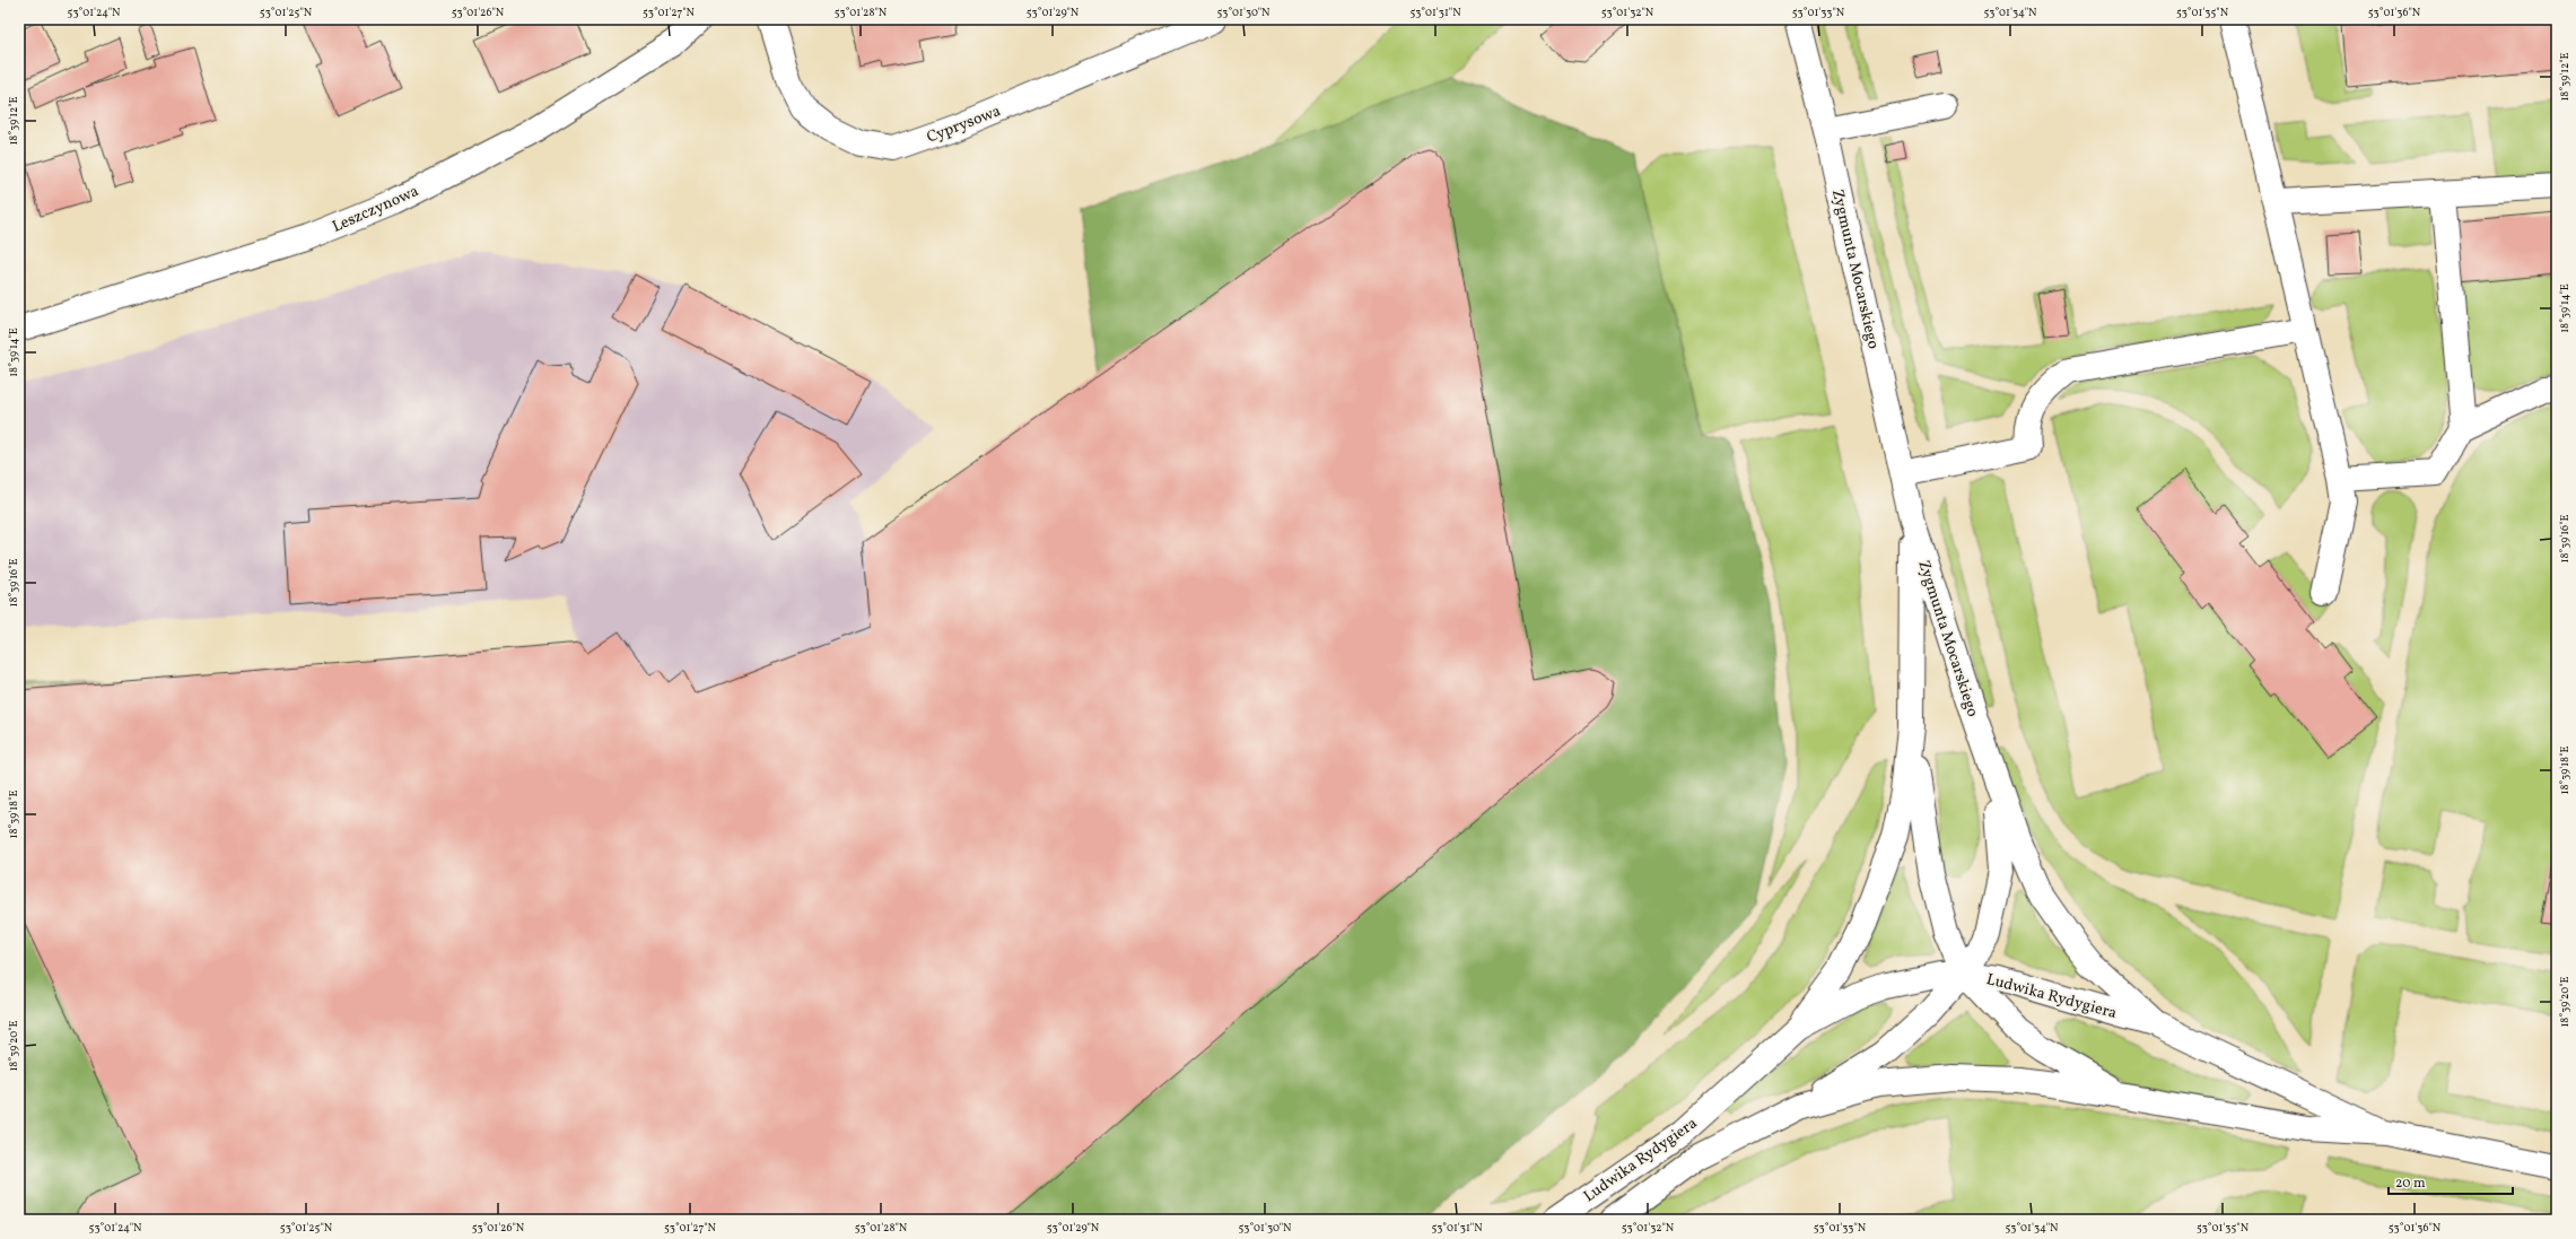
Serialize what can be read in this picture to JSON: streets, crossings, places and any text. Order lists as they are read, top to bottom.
{
  "streets": {
    "street": [
      "Cyprysowa",
      "Leszczynowa",
      "Zygmunta Mocarskiego",
      "Ludwika Rydygiera"
    ]
  },
  "crossings": [
    ["Zygmunta Mocarskiego", "Ludwika Rydygiera"]
  ],
  "scale_bar": "20 m",
  "coordinates": [
    "53°01'24\"N",
    "53°01'25\"N",
    "53°01'26\"N",
    "53°01'27\"N",
    "53°01'28\"N",
    "53°01'29\"N",
    "53°01'30\"N",
    "53°01'31\"N",
    "53°01'32\"N",
    "53°01'33\"N",
    "53°01'34\"N",
    "53°01'35\"N",
    "53°01'36\"N",
    "18°39'12\"E",
    "18°39'14\"E",
    "18°39'16\"E",
    "18°39'18\"E",
    "18°39'20\"E"
  ]
}
